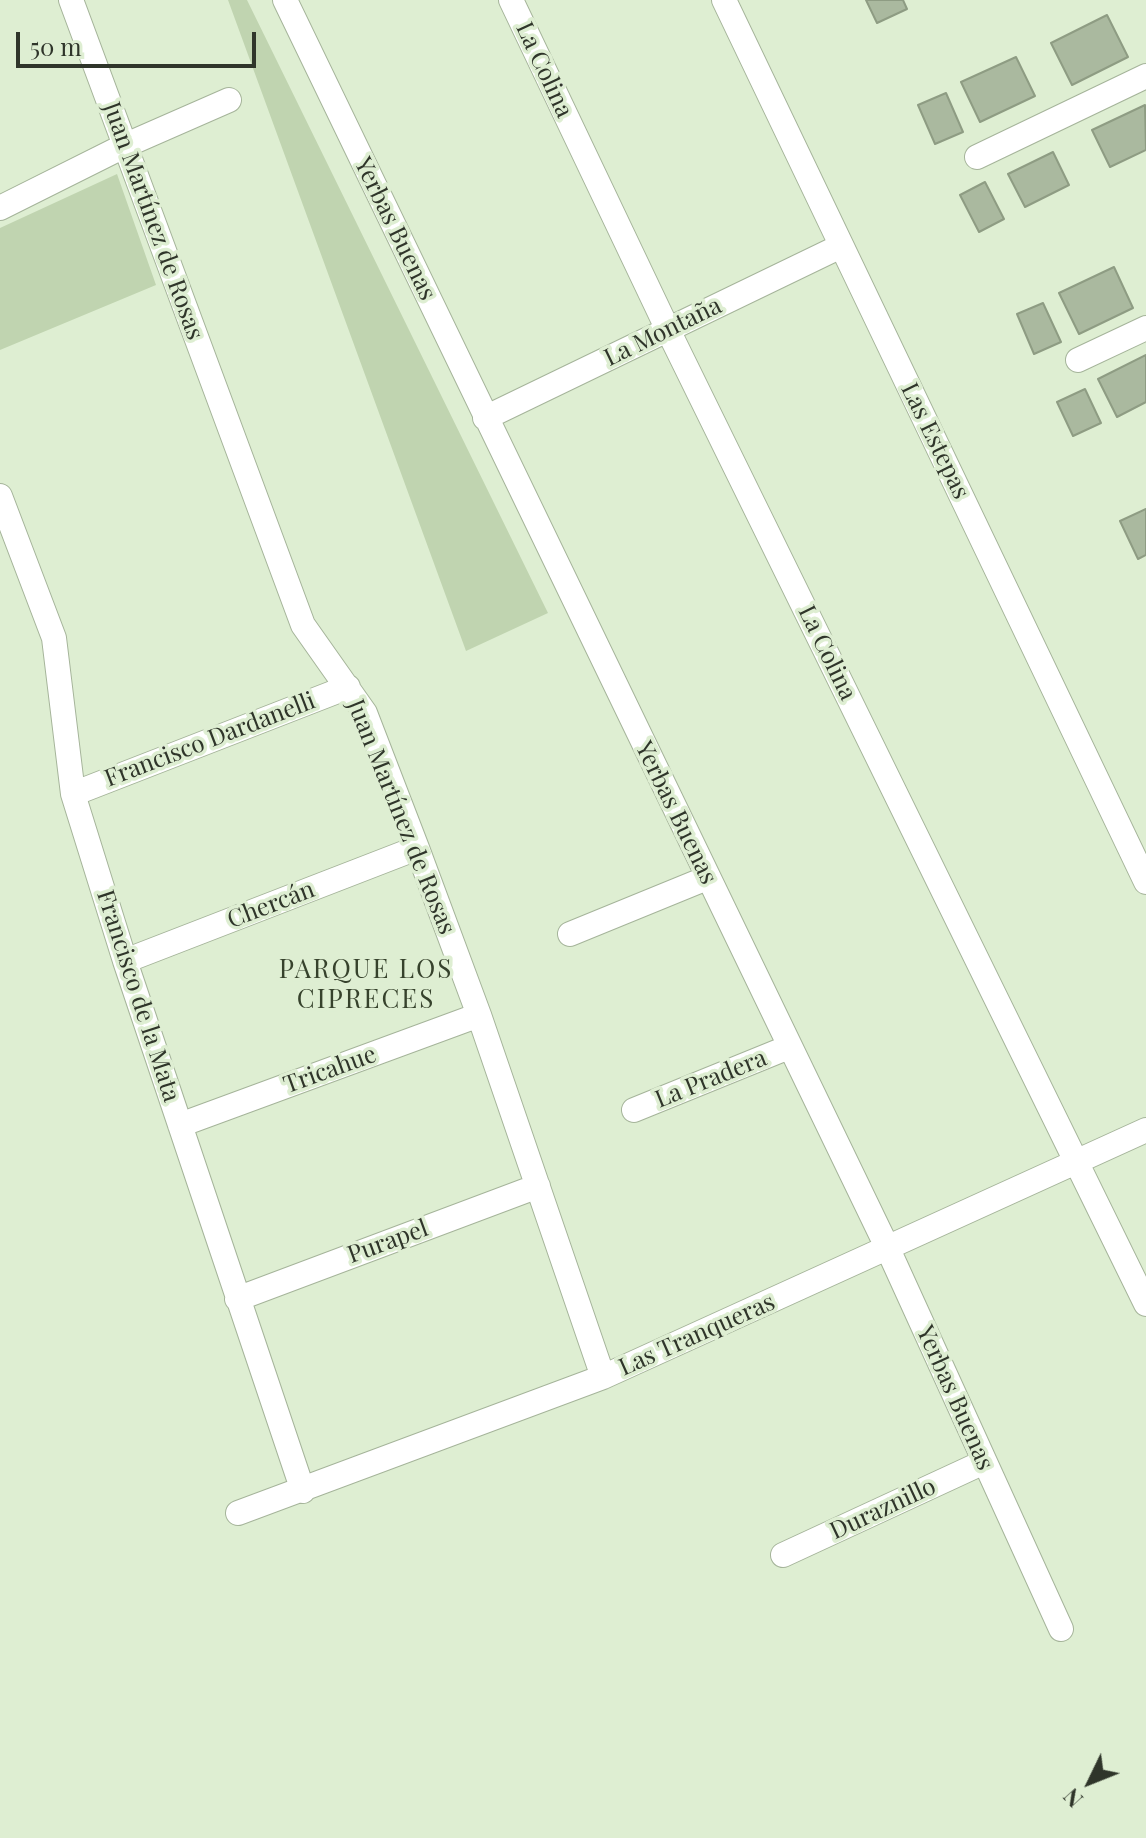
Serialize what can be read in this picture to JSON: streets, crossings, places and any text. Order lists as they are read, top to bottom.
{
  "streets": {
    "street": [
      "La Colina",
      "Juan Martínez de Rosas",
      "Yerbas Buenas",
      "La Montaña",
      "Las Estepas",
      "Francisco Dardanelli",
      "Chercán",
      "Francisco de la Mata",
      "Tricahue",
      "La Pradera",
      "Purapel",
      "Las Tranqueras",
      "Duraznillo"
    ]
  },
  "crossings": [
    ["La Colina", "La Montaña"],
    ["La Colina", "Las Tranqueras"],
    ["Juan Martínez de Rosas", "Francisco Dardanelli"],
    ["Juan Martínez de Rosas", "Chercán"],
    ["Juan Martínez de Rosas", "Tricahue"],
    ["Juan Martínez de Rosas", "Purapel"],
    ["Juan Martínez de Rosas", "Las Tranqueras"],
    ["Yerbas Buenas", "La Montaña"],
    ["Yerbas Buenas", "La Pradera"],
    ["Yerbas Buenas", "Las Tranqueras"],
    ["Yerbas Buenas", "Duraznillo"],
    ["La Montaña", "Las Estepas"],
    ["Francisco Dardanelli", "Francisco de la Mata"],
    ["Chercán", "Francisco de la Mata"],
    ["Francisco de la Mata", "Tricahue"],
    ["Francisco de la Mata", "Purapel"],
    ["Francisco de la Mata", "Las Tranqueras"]
  ],
  "districts": ["PARQUE LOS CIPRECES"],
  "scale_bar": "50 m",
  "north": "bottom left"
}
